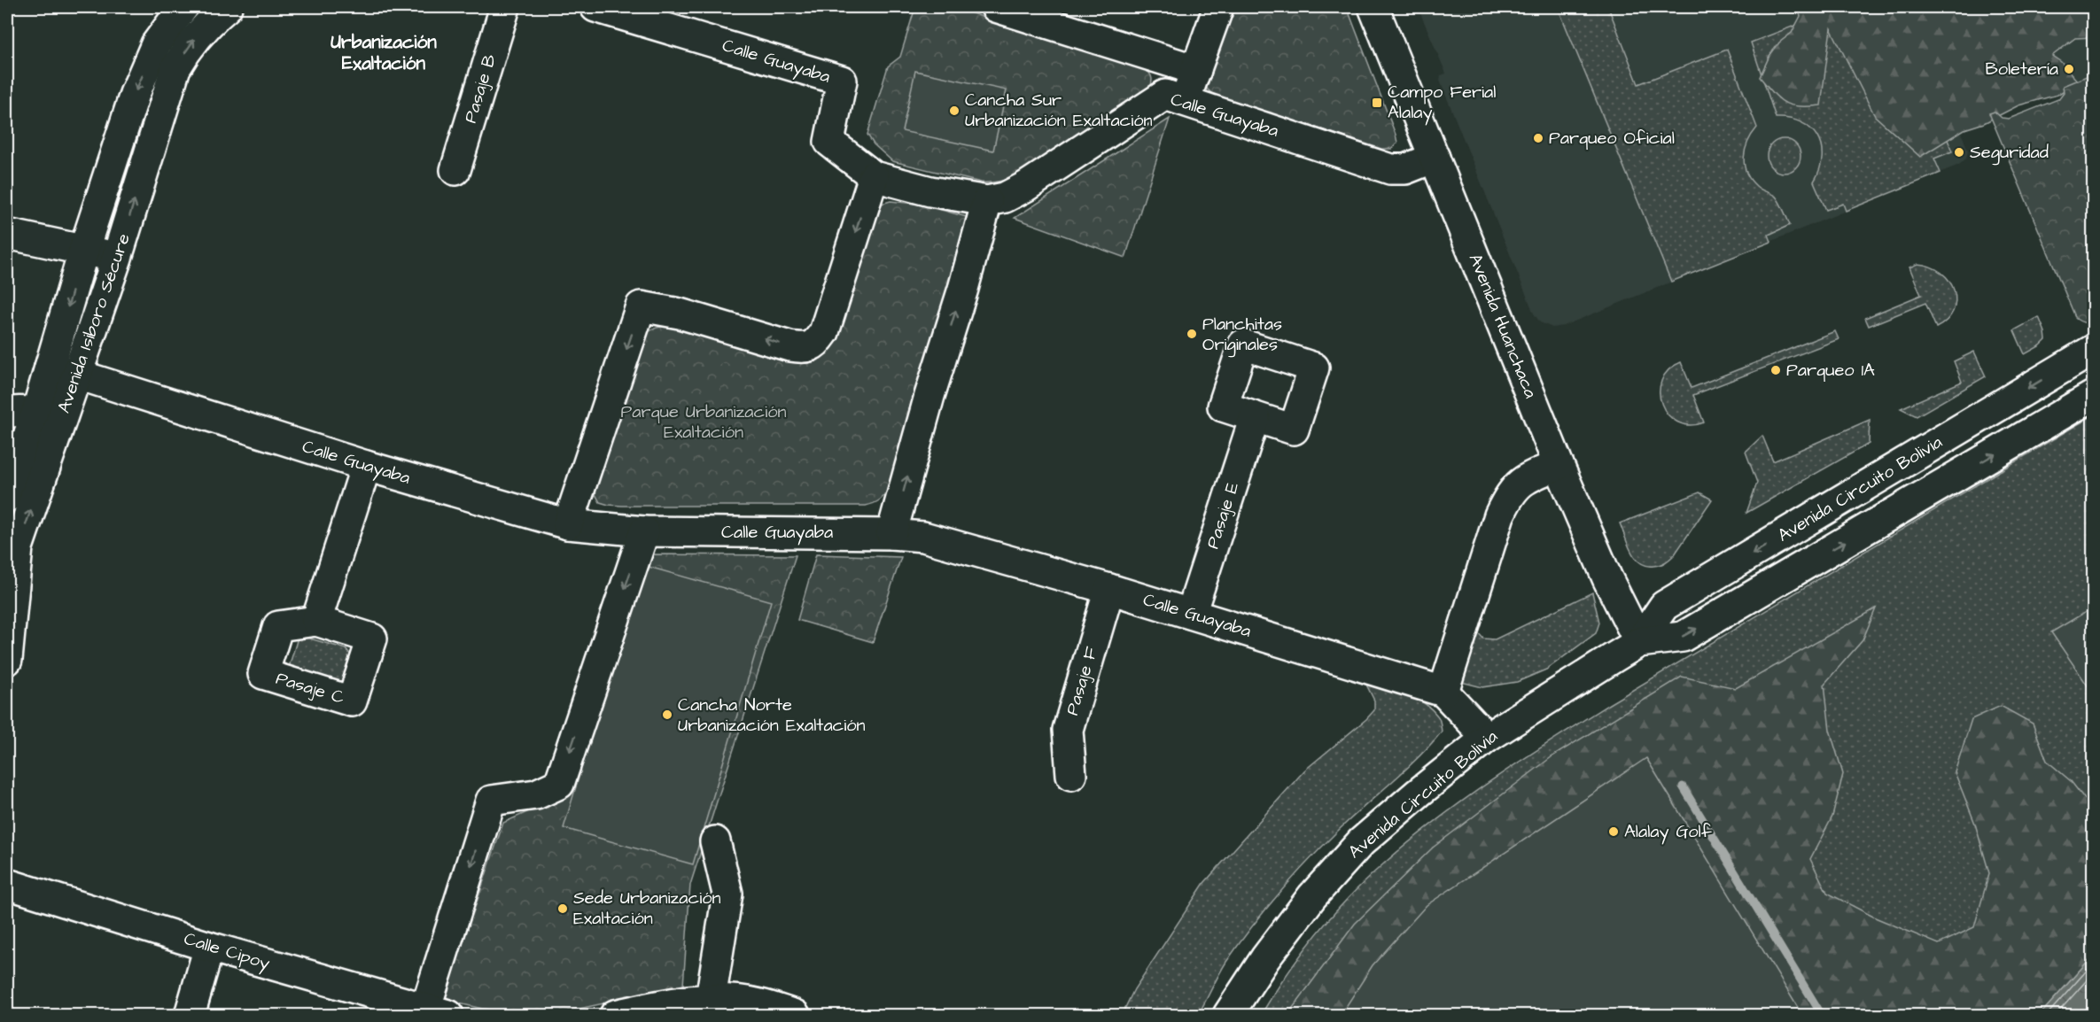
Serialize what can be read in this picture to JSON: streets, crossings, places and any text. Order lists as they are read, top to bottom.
{
  "streets": {
    "street": [
      "Calle Guayaba",
      "Pasaje B",
      "Avenida Isiboro Sécure",
      "Avenida Huanchaca",
      "Avenida Circuito Bolivia",
      "Pasaje E",
      "Pasaje F",
      "Calle Cipoy"
    ]
  },
  "crossings": [
    ["Calle Guayaba", "Avenida Isiboro Sécure"],
    ["Calle Guayaba", "Avenida Huanchaca"],
    ["Calle Guayaba", "Avenida Circuito Bolivia"],
    ["Calle Guayaba", "Pasaje E"],
    ["Calle Guayaba", "Pasaje F"],
    ["Avenida Huanchaca", "Avenida Circuito Bolivia"]
  ],
  "districts": ["Urbanización Exaltación"],
  "parks": ["Parque Urbanización Exaltación"],
  "places": {
    "other": [
      "Boletería",
      "Cancha Sur Urbanización Exaltación",
      "Parqueo Oficial",
      "Seguridad",
      "Planchitas Originales",
      "Parqueo 1A",
      "Cancha Norte Urbanización Exaltación",
      "Alalay Golf",
      "Sede Urbanización Exaltación"
    ],
    "transit": ["Campo Ferial Alalay"]
  }
}
